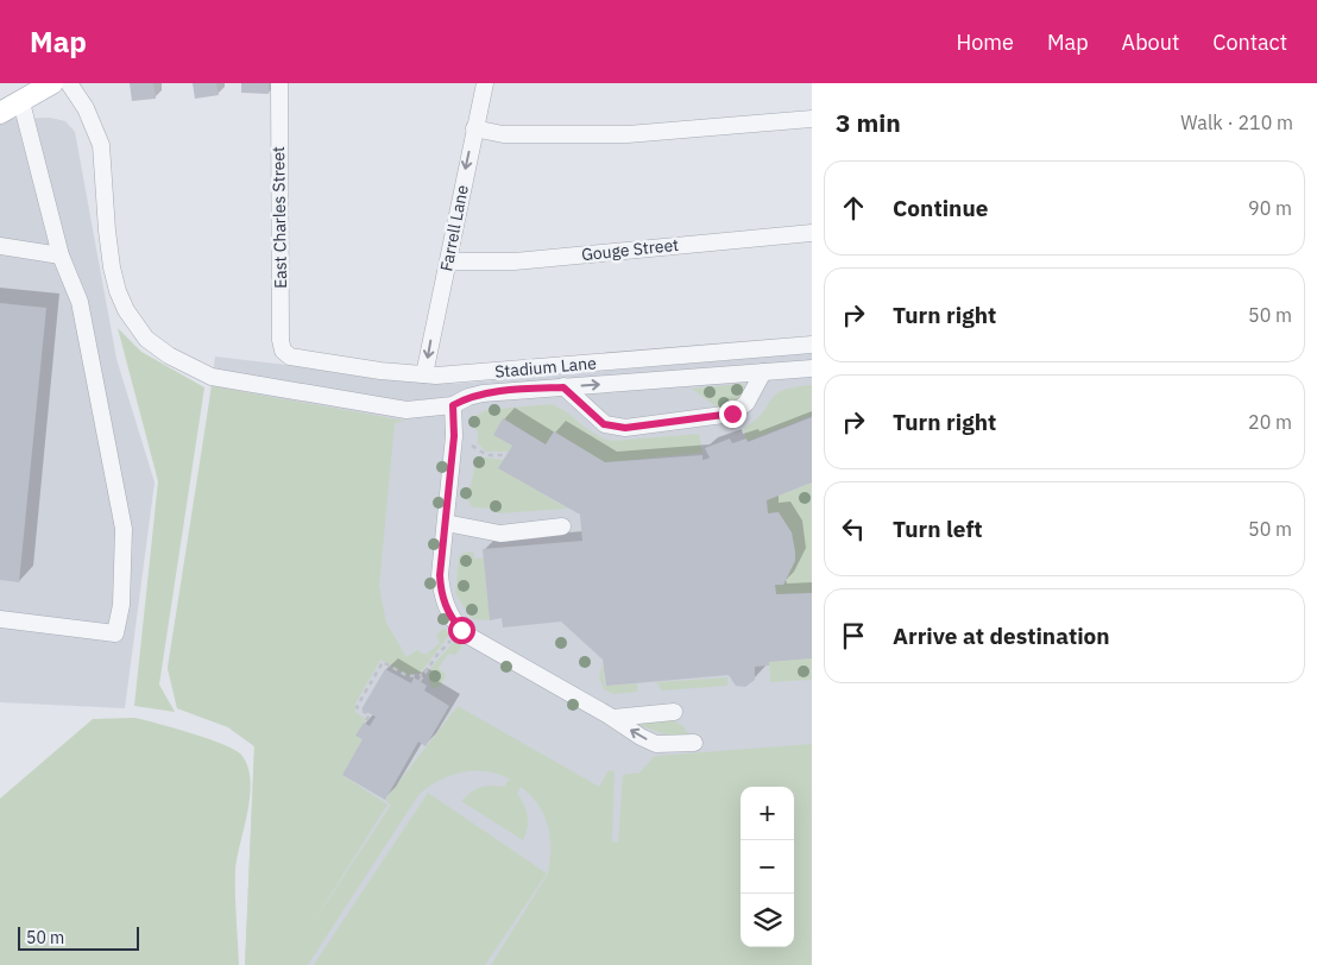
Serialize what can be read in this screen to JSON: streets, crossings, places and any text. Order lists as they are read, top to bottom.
{
  "streets": {
    "street": [
      "East Charles Street",
      "Farrell Lane",
      "Gouge Street",
      "Stadium Lane"
    ]
  },
  "crossings": [
    ["East Charles Street", "Stadium Lane"],
    ["Farrell Lane", "Gouge Street"],
    ["Farrell Lane", "Stadium Lane"]
  ],
  "one_way": ["Farrell Lane"],
  "scale_bar": "50 m",
  "page": {
    "header": "Map",
    "nav": [
      "Home",
      "Map",
      "About",
      "Contact"
    ],
    "heading": ["3 min", "Walk · 210 m"],
    "list": [
      ["Continue", "90 m"],
      ["Turn right", "50 m"],
      ["Turn right", "20 m"],
      ["Turn left", "50 m"],
      "Arrive at destination"
    ],
    "map_buttons": ["+", "−"],
    "scale": "50 m"
  }
}
